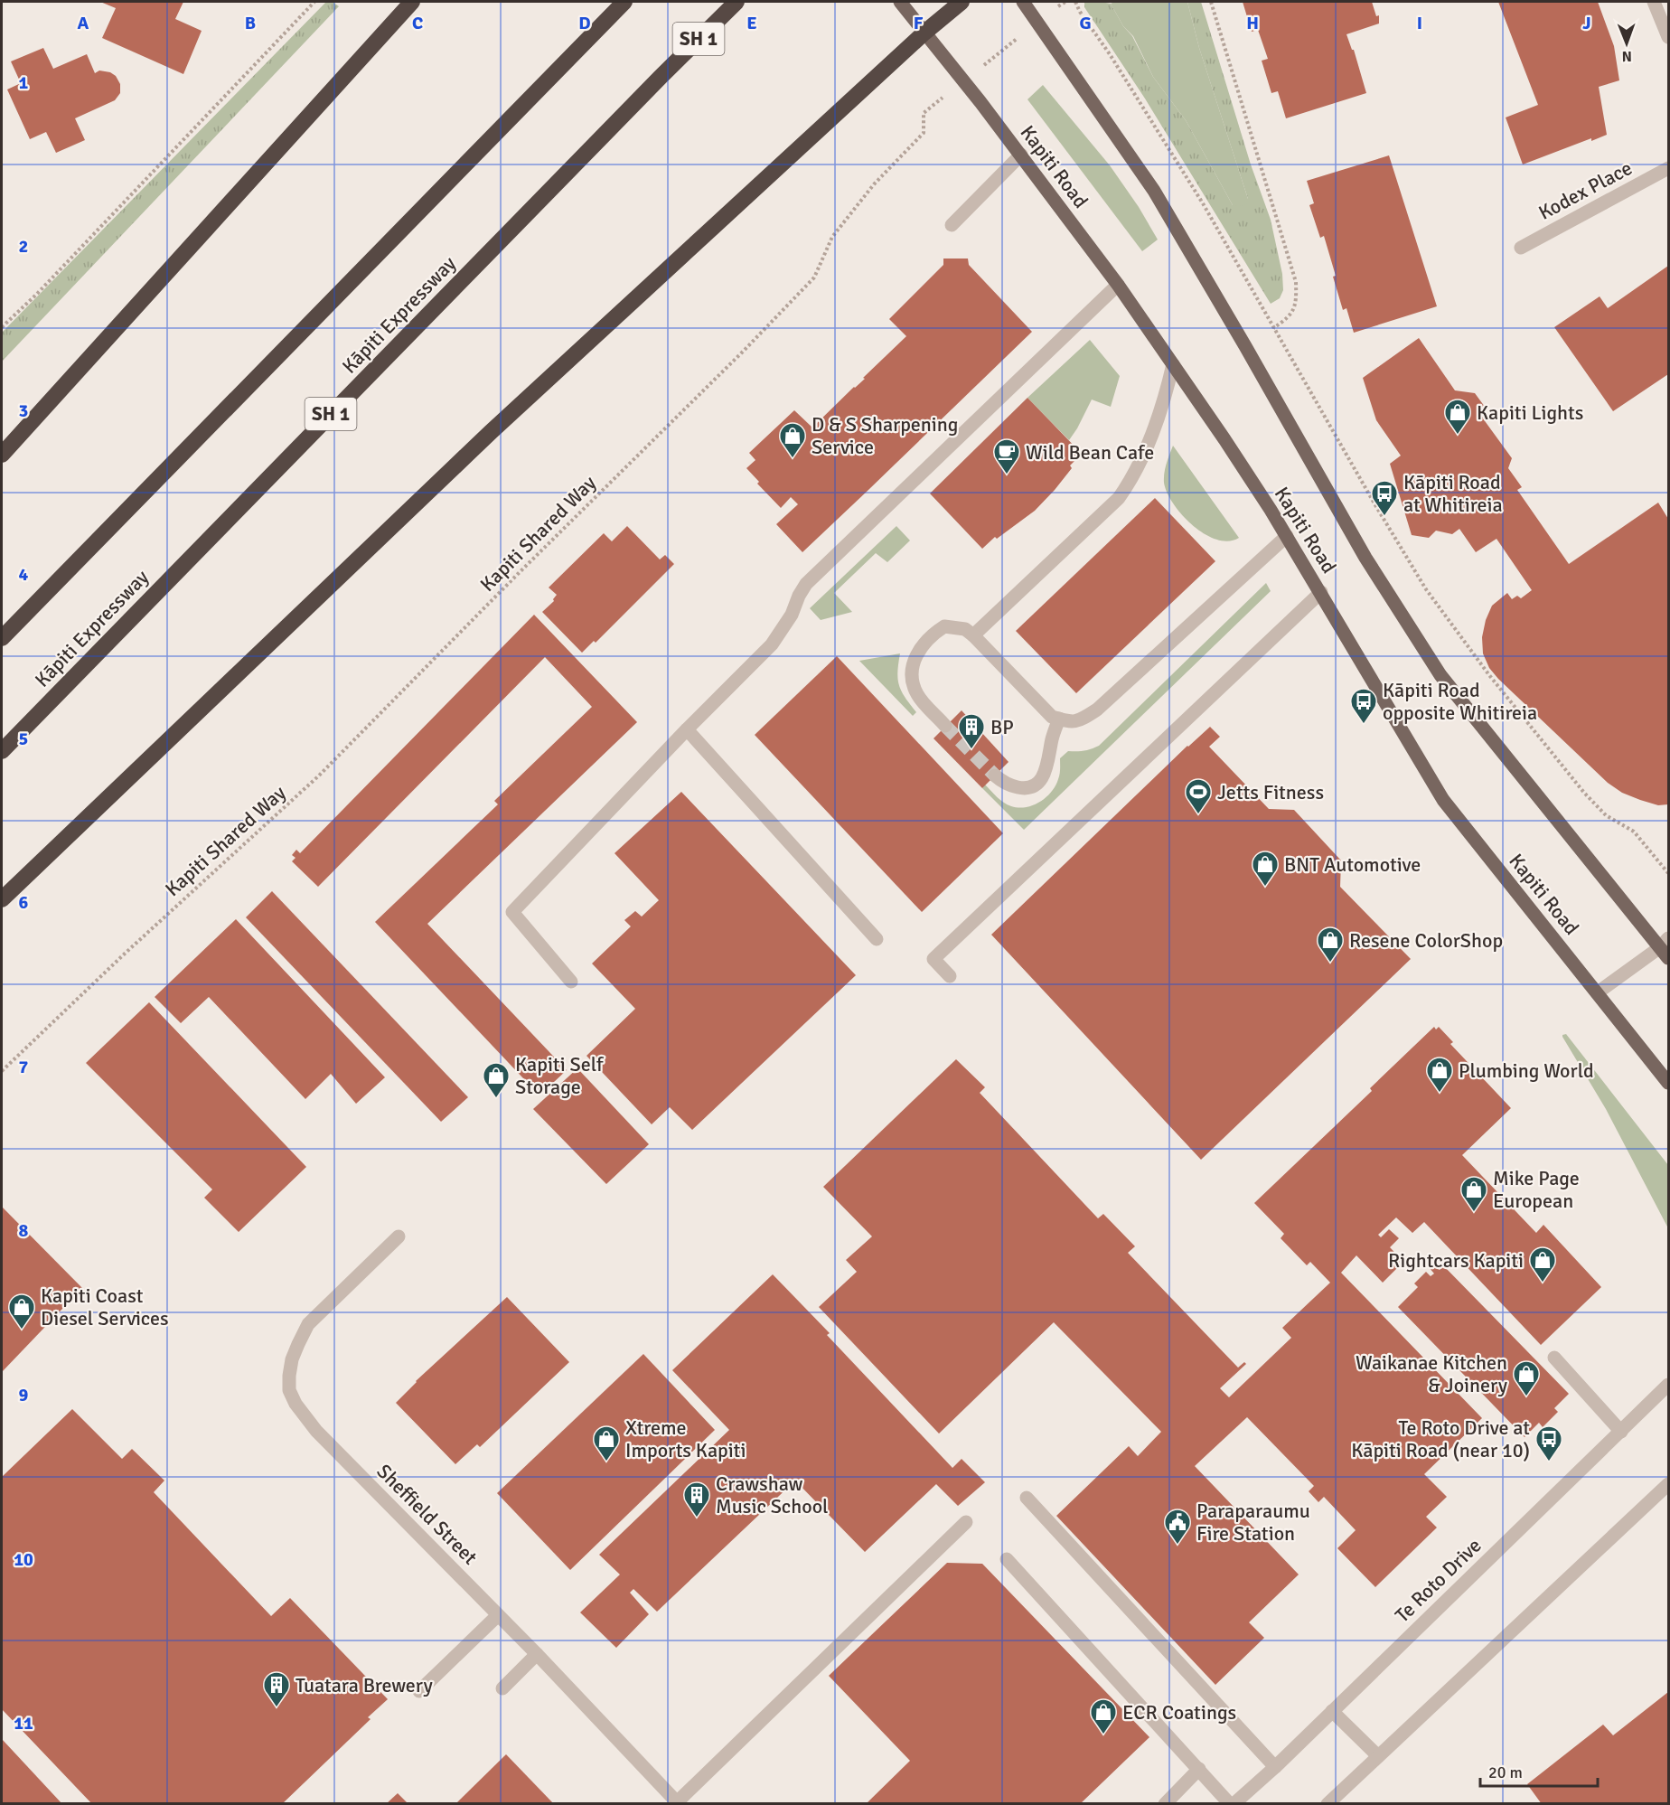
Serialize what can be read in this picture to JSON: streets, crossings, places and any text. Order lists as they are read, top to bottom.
{
  "streets": {
    "highway": ["SH 1", "Kāpiti Expressway"],
    "main road": ["Kapiti Road"],
    "street": ["Kodex Place", "Sheffield Street", "Te Roto Drive"],
    "path": ["Kapiti Shared Way"]
  },
  "crossings": [
    ["Kapiti Road", "Kapiti Shared Way"]
  ],
  "places": {
    "shop": [
      "Kapiti Lights",
      "D & S Sharpening Service",
      "BNT Automotive",
      "Resene ColorShop",
      "Plumbing World",
      "Kapiti Self Storage",
      "Mike Page European",
      "Rightcars Kapiti",
      "Kapiti Coast Diesel Services",
      "Waikanae Kitchen & Joinery",
      "Xtreme Imports Kapiti",
      "ECR Coatings"
    ],
    "cafe": ["Wild Bean Cafe"],
    "bus stop": ["Kāpiti Road at Whitireia", "Kāpiti Road opposite Whitireia", "Te Roto Drive at Kāpiti Road (near 10)"],
    "building": ["BP", "Crawshaw Music School", "Tuatara Brewery"],
    "sports": ["Jetts Fitness"],
    "public building": ["Paraparaumu Fire Station"]
  },
  "scale_bar": "20 m",
  "north": "bottom",
  "grid": {
    "columns": [
      "A",
      "B",
      "C",
      "D",
      "E",
      "F",
      "G",
      "H",
      "I",
      "J"
    ],
    "rows": [
      "1",
      "2",
      "3",
      "4",
      "5",
      "6",
      "7",
      "8",
      "9",
      "10",
      "11"
    ]
  }
}
